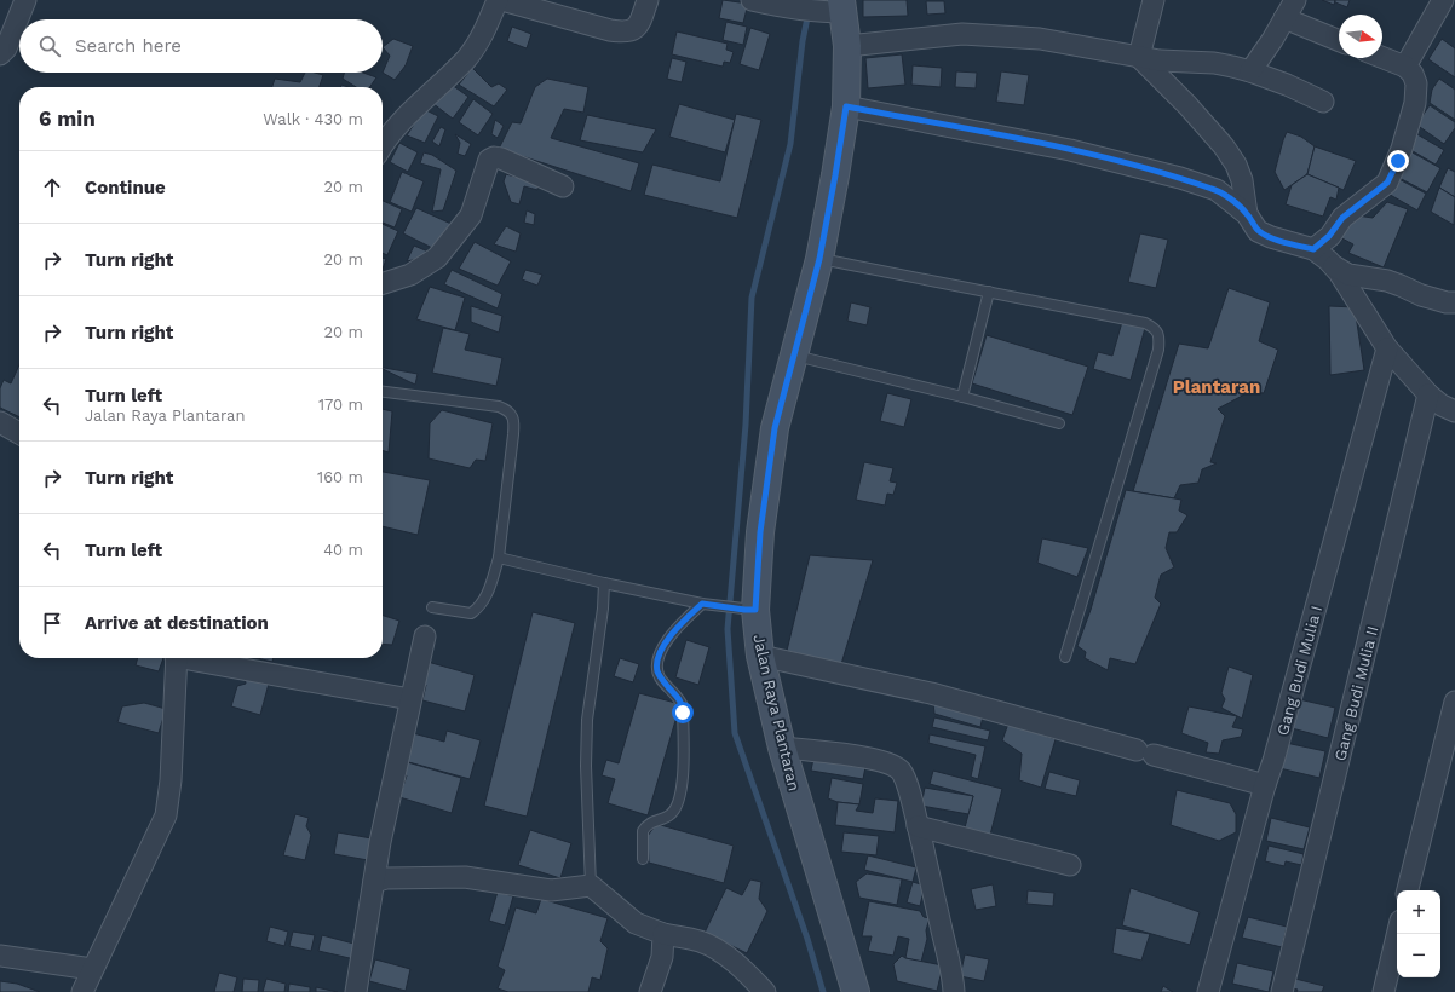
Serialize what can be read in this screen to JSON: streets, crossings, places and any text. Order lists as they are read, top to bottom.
{
  "streets": {
    "main road": ["Jalan Raya Plantaran"],
    "street": ["Gang Budi Mulia I", "Gang Budi Mulia II"]
  },
  "districts": ["Plantaran"],
  "north": "right",
  "page": {
    "search": "Search here",
    "heading": ["6 min", "Walk · 430 m"],
    "list": [
      ["Continue", "20 m"],
      ["Turn right", "20 m"],
      ["Turn right", "20 m"],
      ["Turn left", "Jalan Raya Plantaran", "170 m"],
      ["Turn right", "160 m"],
      ["Turn left", "40 m"],
      "Arrive at destination"
    ],
    "map_buttons": ["+", "−"]
  }
}
